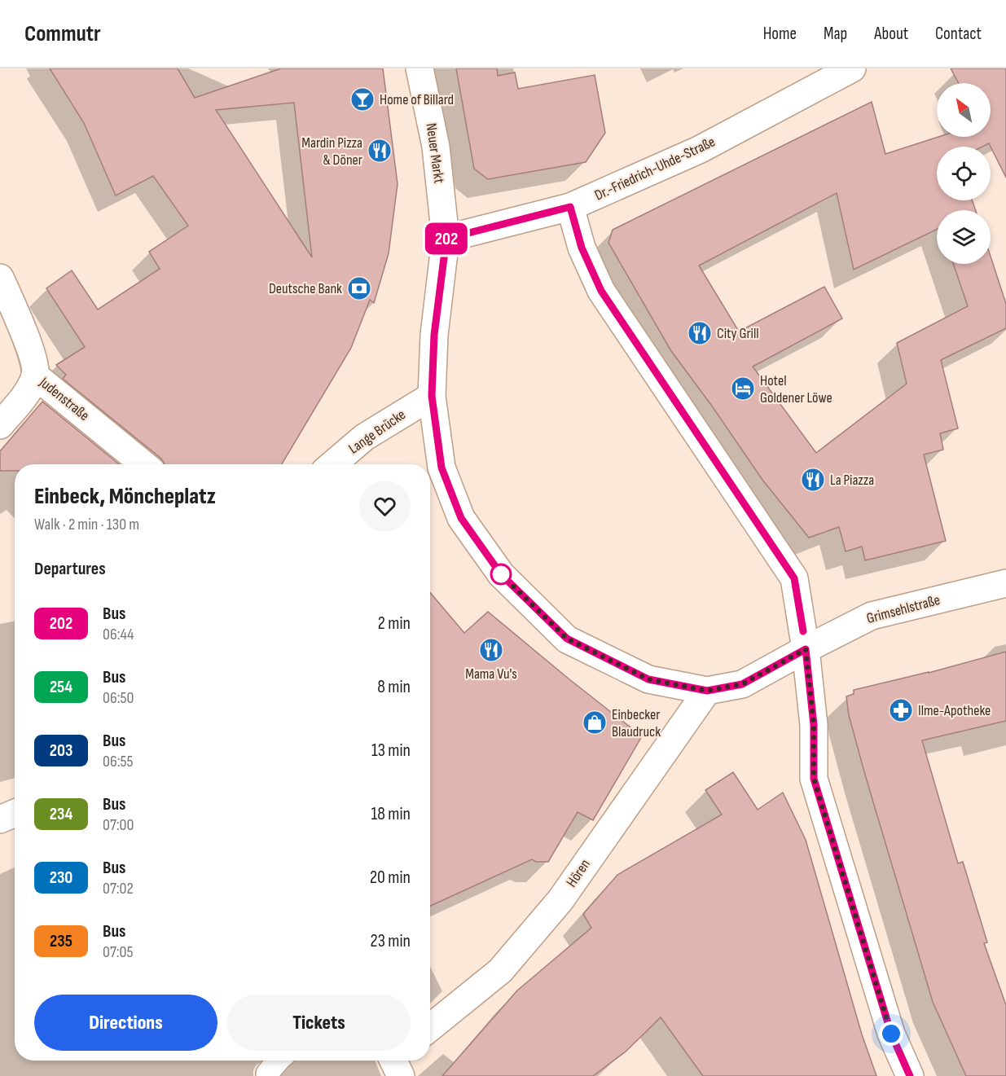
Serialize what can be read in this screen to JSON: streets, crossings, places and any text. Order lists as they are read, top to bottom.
{
  "streets": {
    "street": [
      "Neuer Markt",
      "Dr.-Friedrich-Uhde-Straße",
      "Judenstraße",
      "Lange Brücke",
      "Grimsehlstraße",
      "Hören"
    ]
  },
  "crossings": [
    ["Neuer Markt", "Dr.-Friedrich-Uhde-Straße"],
    ["Neuer Markt", "Lange Brücke"],
    ["Neuer Markt", "Grimsehlstraße"],
    ["Neuer Markt", "Hören"],
    ["Grimsehlstraße", "Hören"]
  ],
  "places": {
    "bar": ["Home of Billard"],
    "restaurant": [
      "Mardin Pizza & Döner",
      "City Grill",
      "La Piazza",
      "Mama Vu's"
    ],
    "bank": ["Deutsche Bank"],
    "hotel": ["Hotel Goldener Löwe"],
    "pharmacy": ["Ilme-Apotheke"],
    "shop": ["Einbecker Blaudruck"]
  },
  "lines": ["bus line 202"],
  "north": "top left",
  "page": {
    "header": "Commutr",
    "nav": [
      "Home",
      "Map",
      "About",
      "Contact"
    ],
    "on_map": "202",
    "heading": [
      ["Einbeck, Möncheplatz", "Walk · 2 min · 130 m"],
      "Departures"
    ],
    "list": [
      {
        "mark": "202",
        "name": "Bus",
        "note": "06:44",
        "value": "2 min"
      },
      {
        "mark": "254",
        "name": "Bus",
        "note": "06:50",
        "value": "8 min"
      },
      {
        "mark": "203",
        "name": "Bus",
        "note": "06:55",
        "value": "13 min"
      },
      {
        "mark": "234",
        "name": "Bus",
        "note": "07:00",
        "value": "18 min"
      },
      {
        "mark": "230",
        "name": "Bus",
        "note": "07:02",
        "value": "20 min"
      },
      {
        "mark": "235",
        "name": "Bus",
        "note": "07:05",
        "value": "23 min"
      }
    ],
    "buttons": ["Directions", "Tickets"]
  }
}
